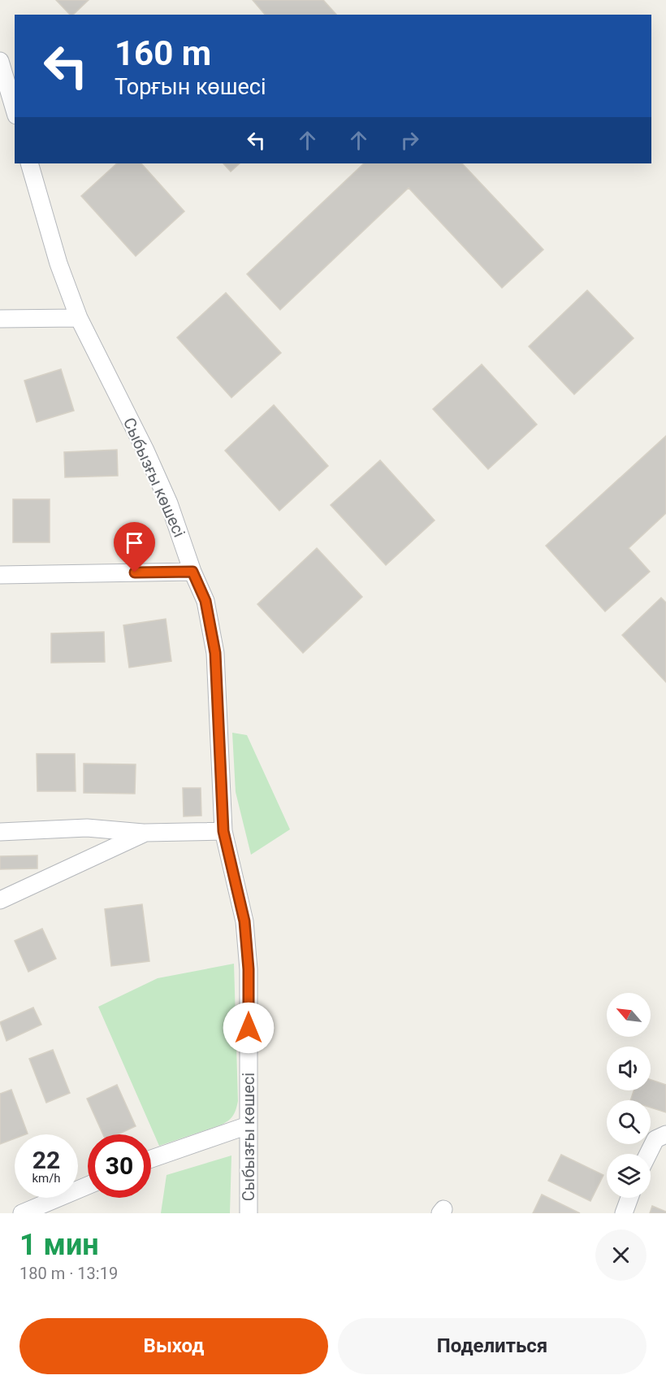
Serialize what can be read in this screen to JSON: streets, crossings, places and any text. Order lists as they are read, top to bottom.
{
  "streets": {
    "street": ["Сыбызғы көшесі"]
  },
  "north": "top left",
  "page": {
    "turn": ["160 m", "Торғын көшесі"],
    "speed": "22 km/h",
    "limit": "30",
    "heading": ["1 мин", "180 m · 13:19"],
    "buttons": ["Выход", "Поделиться"]
  }
}
